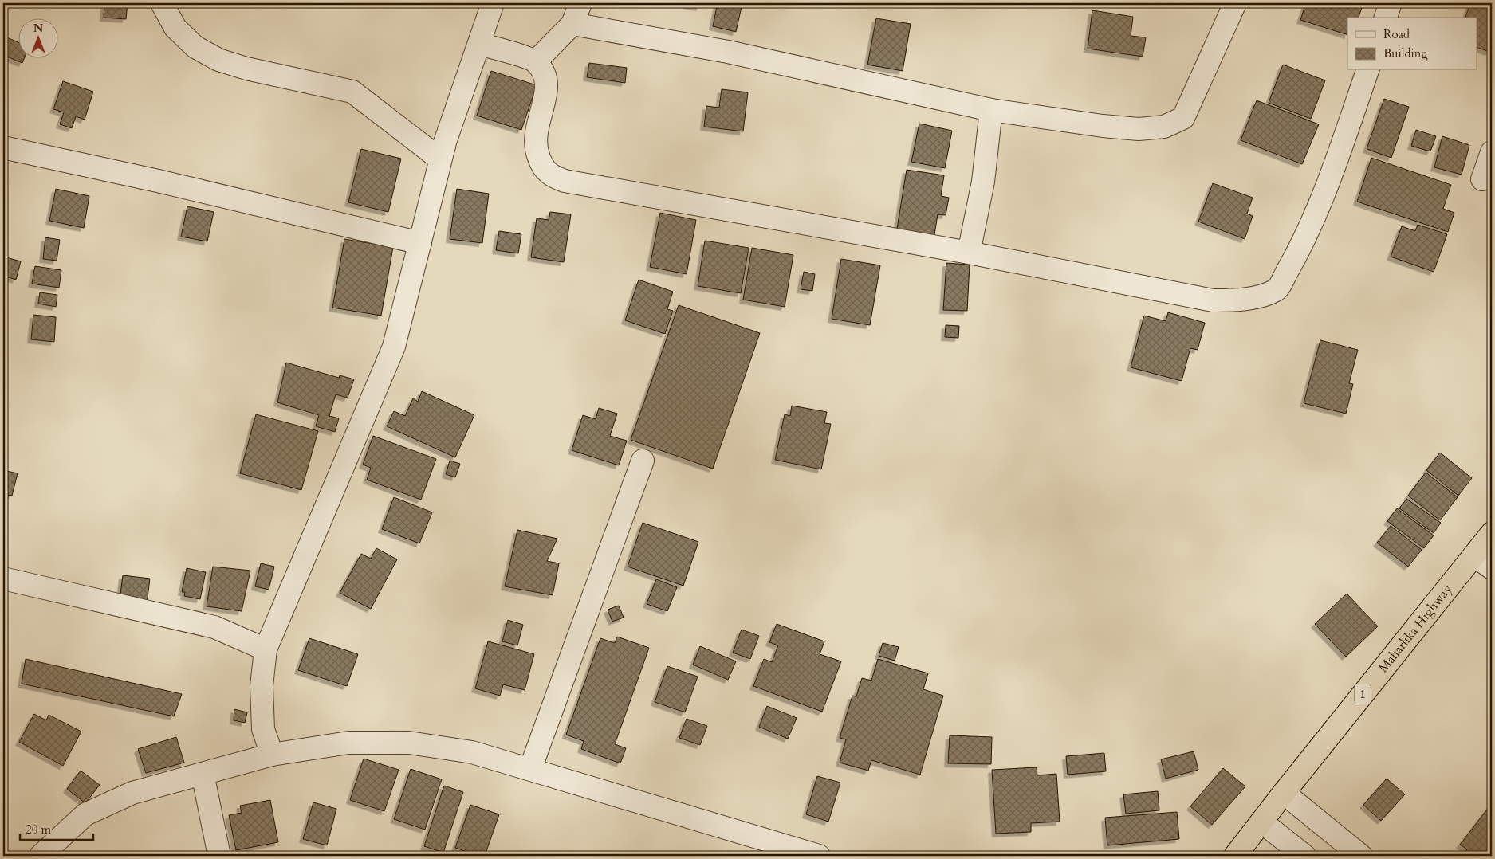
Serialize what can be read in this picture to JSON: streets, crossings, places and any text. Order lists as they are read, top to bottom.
{
  "streets": {
    "highway": ["Maharlika Highway", "1"]
  },
  "legend": ["Road", "Building"],
  "scale_bar": "20 m",
  "north": "top"
}
